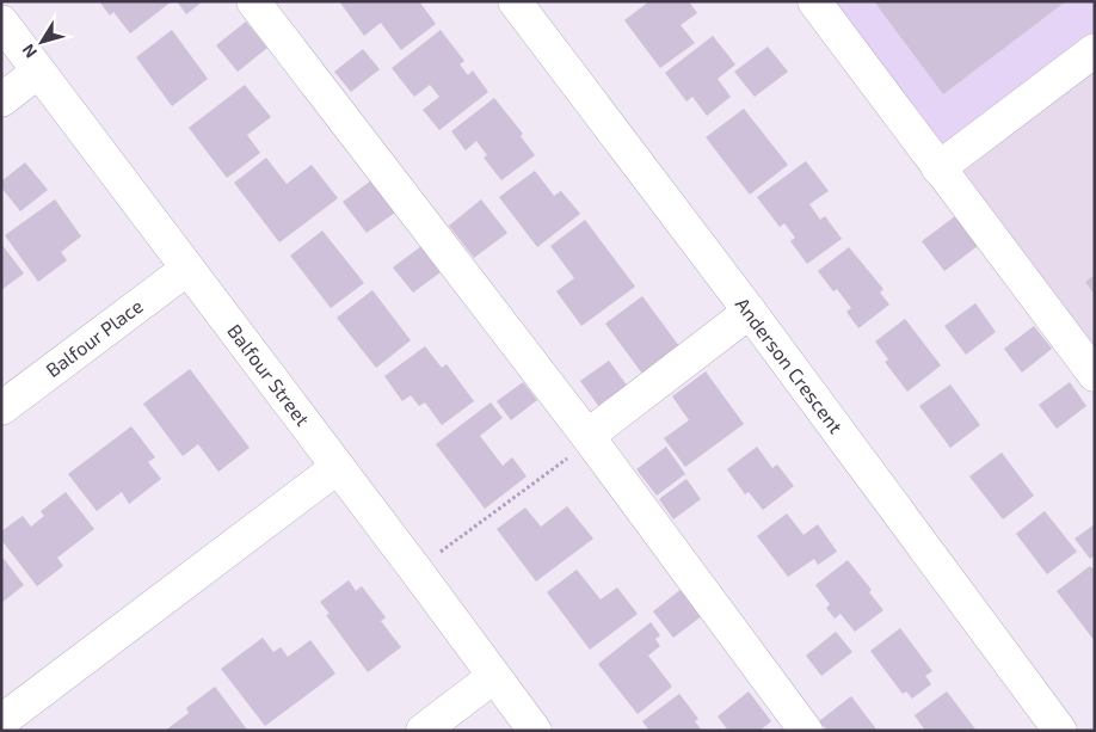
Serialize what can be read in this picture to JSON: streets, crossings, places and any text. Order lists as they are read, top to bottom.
{
  "streets": {
    "street": ["Balfour Place", "Anderson Crescent", "Balfour Street"]
  },
  "crossings": [
    ["Balfour Place", "Balfour Street"]
  ],
  "north": "bottom left"
}
